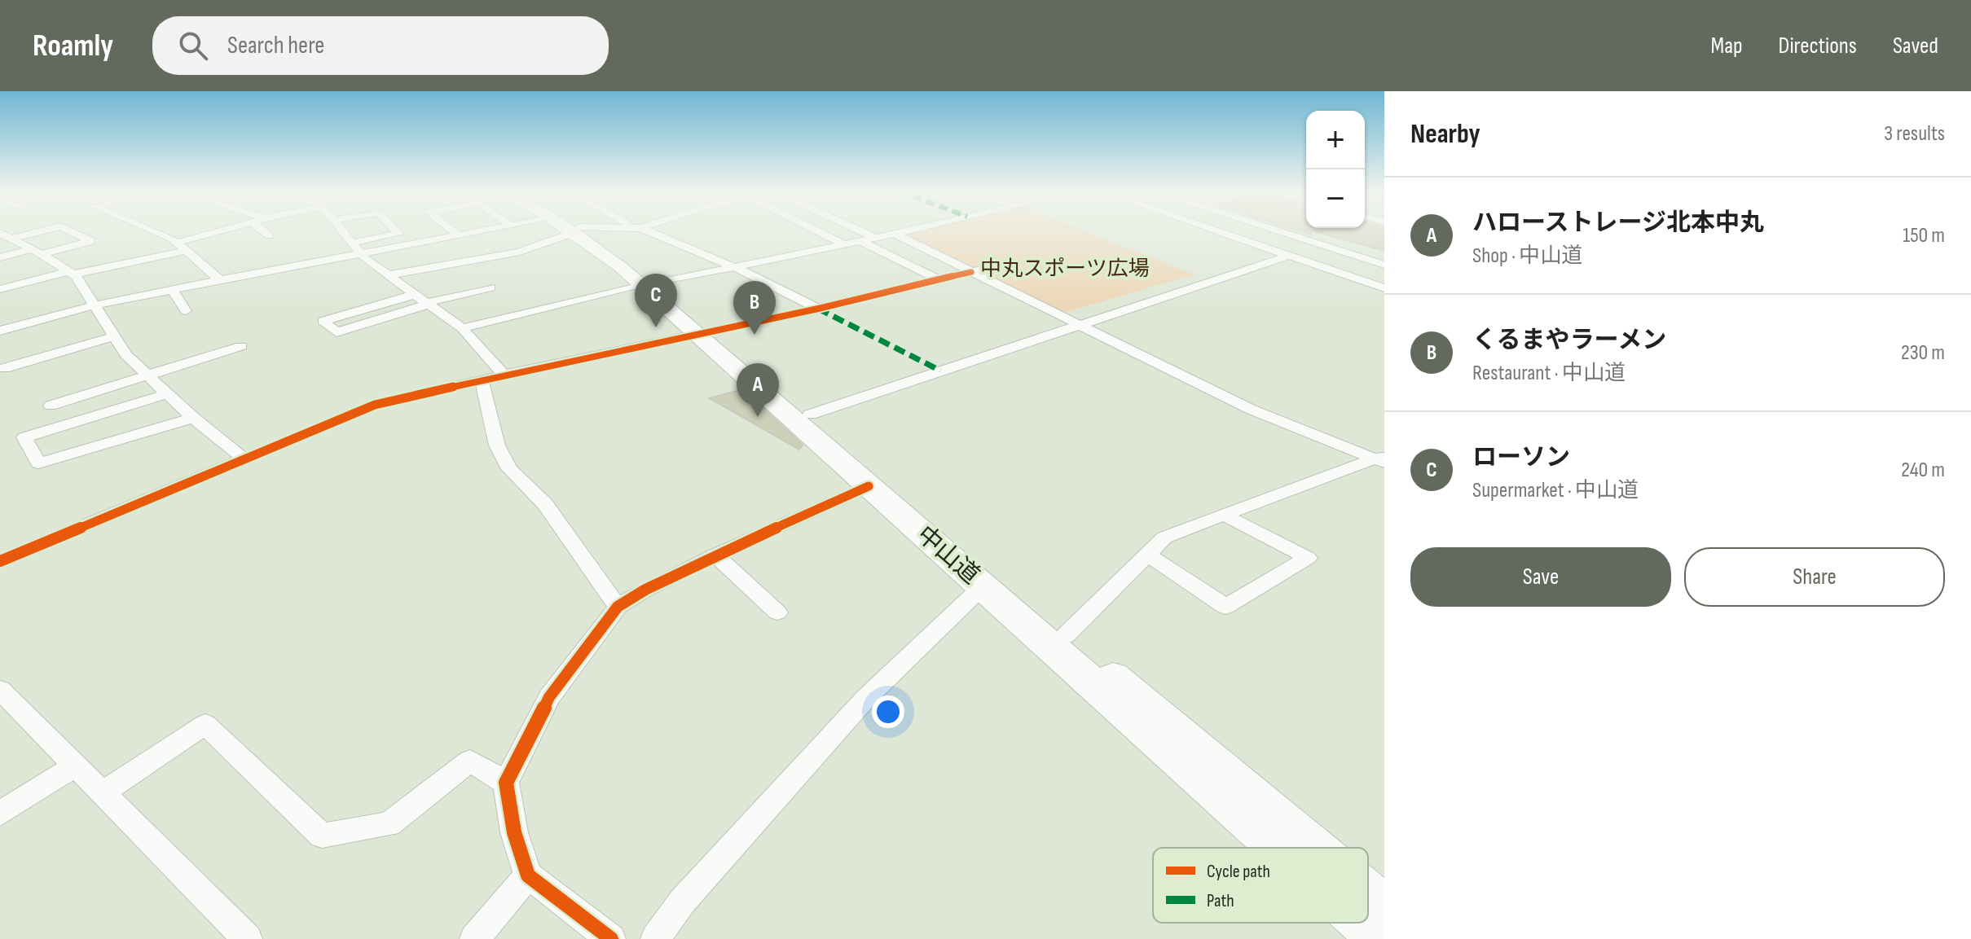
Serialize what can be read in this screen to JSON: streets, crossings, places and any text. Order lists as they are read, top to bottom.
{
  "streets": {
    "highway": ["中山道"]
  },
  "parks": ["中丸スポーツ広場"],
  "legend": ["Cycle path", "Path"],
  "page": {
    "header": "Roamly",
    "search": "Search here",
    "nav": ["Map", "Directions", "Saved"],
    "heading": ["Nearby", "3 results"],
    "map_buttons": ["+", "−"],
    "list": [
      {
        "mark": "A",
        "name": "ハローストレージ北本中丸",
        "note": "Shop · 中山道",
        "value": "150 m"
      },
      {
        "mark": "B",
        "name": "くるまやラーメン",
        "note": "Restaurant · 中山道",
        "value": "230 m"
      },
      {
        "mark": "C",
        "name": "ローソン",
        "note": "Supermarket · 中山道",
        "value": "240 m"
      }
    ],
    "pins": ["C", "B", "A"],
    "buttons": ["Save", "Share"]
  }
}
